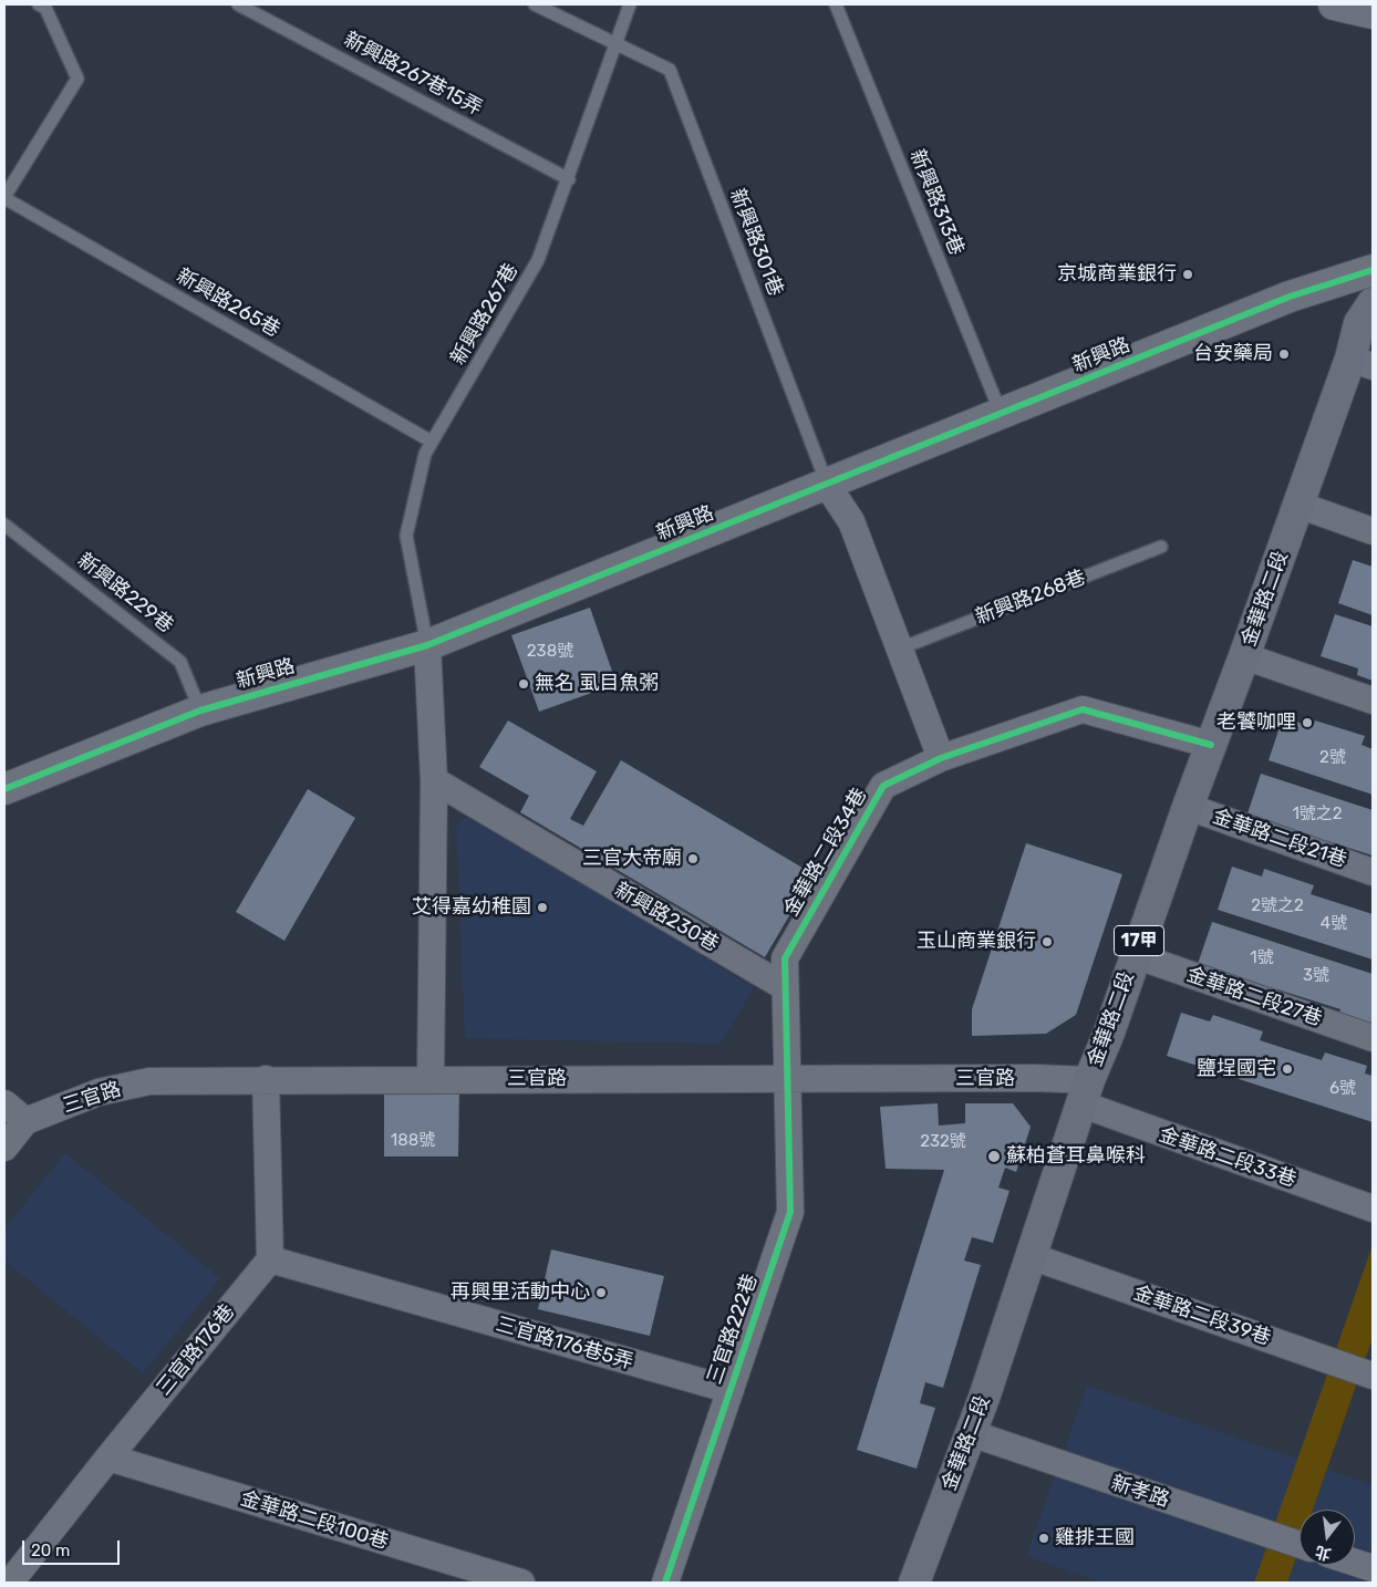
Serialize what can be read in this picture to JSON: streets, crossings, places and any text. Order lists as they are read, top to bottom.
{
  "streets": {
    "main road": ["金華路二段", "17甲"],
    "street": [
      "新興路",
      "金華路二段21巷",
      "金華路二段34巷",
      "新興路230巷",
      "金華路二段27巷",
      "三官路",
      "金華路二段33巷",
      "金華路二段39巷",
      "三官路222巷",
      "三官路176巷5弄",
      "三官路176巷",
      "新孝路",
      "金華路二段100巷"
    ],
    "lane": [
      "新興路267巷15弄",
      "新興路313巷",
      "新興路301巷",
      "新興路265巷",
      "新興路267巷",
      "新興路229巷",
      "新興路268巷"
    ]
  },
  "crossings": [
    ["新興路267巷15弄", "新興路267巷"],
    ["新興路313巷", "新興路"],
    ["新興路301巷", "新興路267巷"],
    ["新興路301巷", "新興路"],
    ["新興路265巷", "新興路267巷"],
    ["新興路267巷", "新興路"],
    ["新興路", "新興路229巷"],
    ["金華路二段", "金華路二段21巷"],
    ["金華路二段", "金華路二段34巷"],
    ["金華路二段", "金華路二段27巷"],
    ["金華路二段", "三官路"],
    ["金華路二段", "金華路二段33巷"],
    ["金華路二段", "金華路二段39巷"],
    ["金華路二段", "新孝路"],
    ["金華路二段34巷", "新興路230巷"],
    ["金華路二段34巷", "三官路"],
    ["金華路二段34巷", "三官路222巷"],
    ["三官路", "金華路二段33巷"],
    ["三官路", "三官路222巷"],
    ["三官路222巷", "三官路176巷5弄"],
    ["三官路176巷5弄", "三官路176巷"],
    ["三官路176巷", "金華路二段100巷"]
  ],
  "places": [
    "京城商業銀行",
    "台安藥局",
    "無名 虱目魚粥",
    "老饕咖哩",
    "三官大帝廟",
    "艾得嘉幼稚園",
    "玉山商業銀行",
    "鹽埕國宅",
    "蘇柏蒼耳鼻喉科",
    "再興里活動中心",
    "雞排王國"
  ],
  "house_numbers": [
    "238號",
    "2號",
    "1號之2",
    "2號之2",
    "4號",
    "1號",
    "3號",
    "6號",
    "188號",
    "232號"
  ],
  "scale_bar": "20 m",
  "north": "bottom"
}
